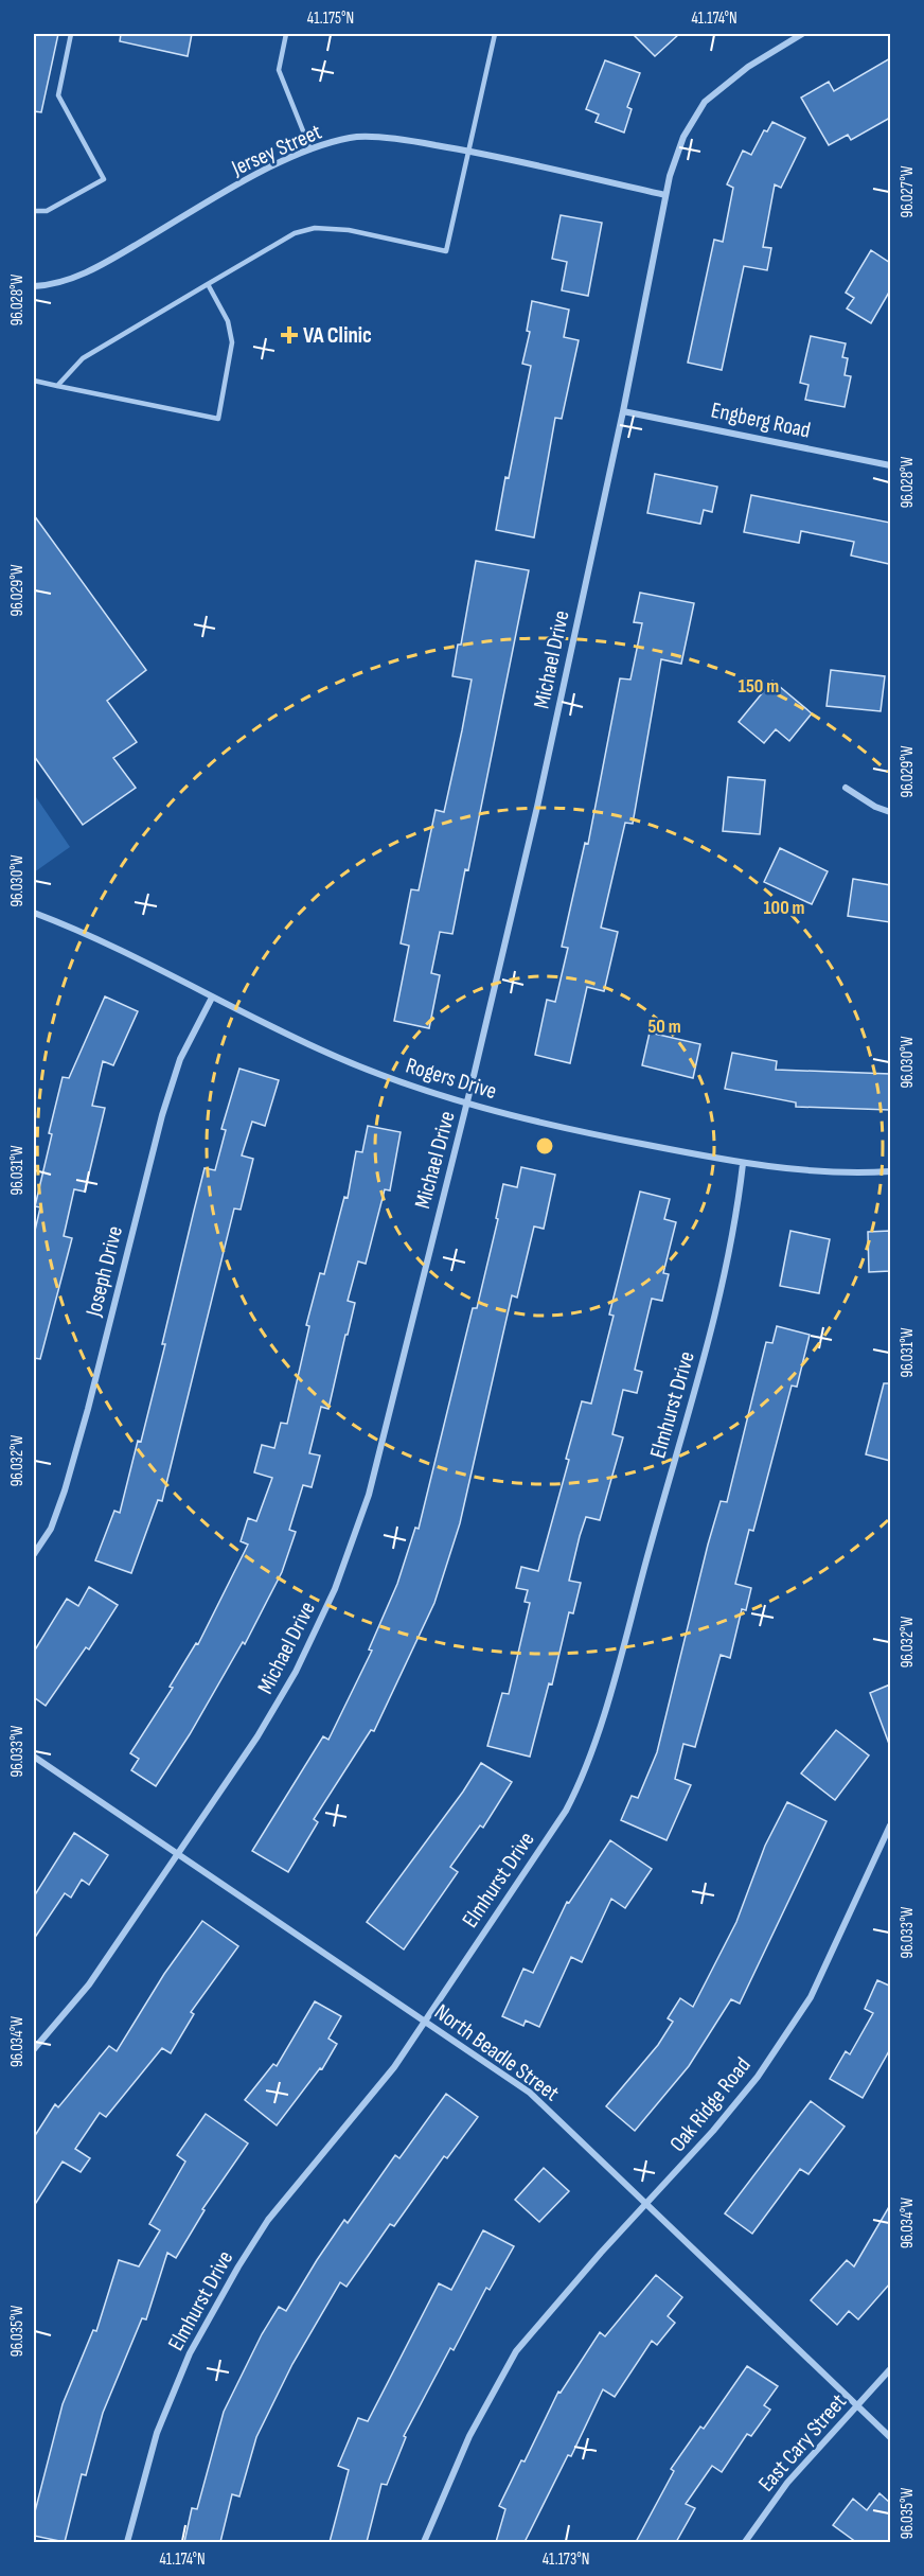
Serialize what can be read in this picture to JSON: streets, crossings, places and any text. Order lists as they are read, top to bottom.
{
  "streets": {
    "street": [
      "Jersey Street",
      "Engberg Road",
      "Michael Drive",
      "Rogers Drive",
      "Joseph Drive",
      "Elmhurst Drive",
      "North Beadle Street",
      "Oak Ridge Road",
      "East Cary Street"
    ]
  },
  "crossings": [
    ["Jersey Street", "Michael Drive"],
    ["Engberg Road", "Michael Drive"],
    ["Michael Drive", "Rogers Drive"],
    ["Michael Drive", "North Beadle Street"],
    ["Rogers Drive", "Joseph Drive"],
    ["Rogers Drive", "Elmhurst Drive"],
    ["Elmhurst Drive", "North Beadle Street"],
    ["North Beadle Street", "Oak Ridge Road"],
    ["North Beadle Street", "East Cary Street"]
  ],
  "places": {
    "health": ["VA Clinic"]
  },
  "coordinates": [
    "41.175°N",
    "41.174°N",
    "96.027°W",
    "96.028°W",
    "96.029°W",
    "96.030°W",
    "96.031°W",
    "96.032°W",
    "96.033°W",
    "96.034°W",
    "96.035°W",
    "41.173°N"
  ],
  "rings": ["150 m", "100 m", "50 m"]
}
